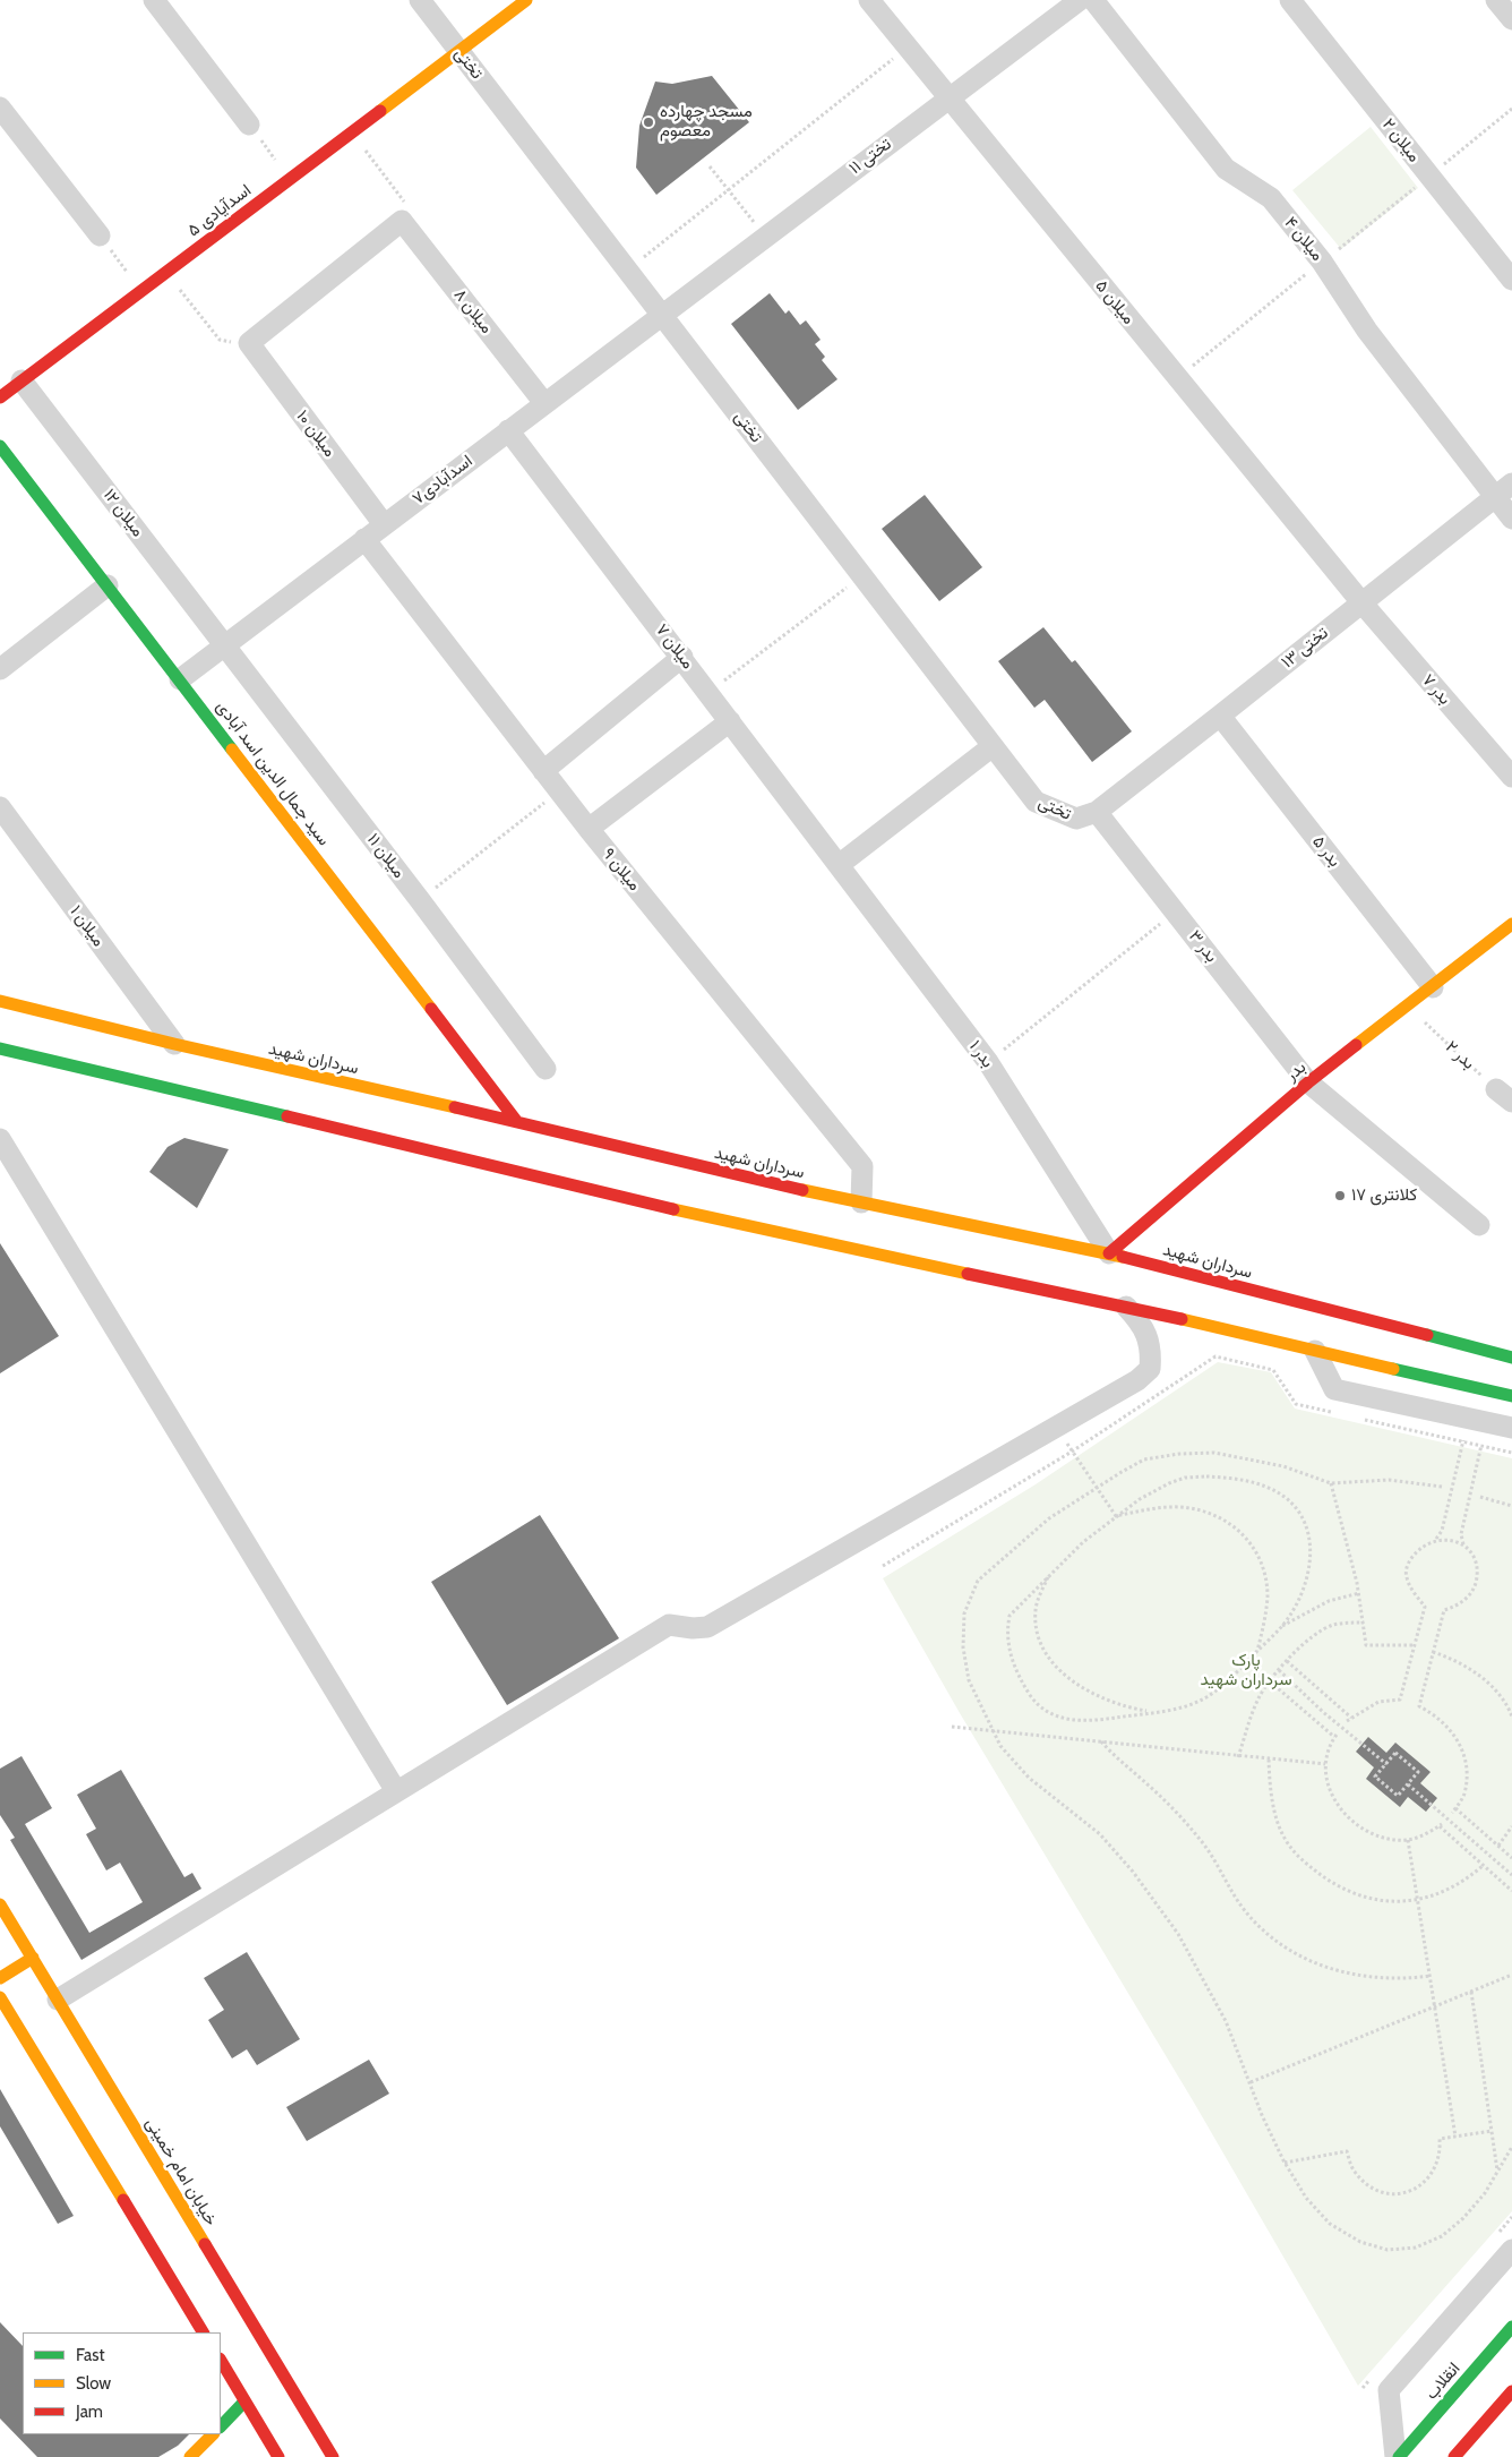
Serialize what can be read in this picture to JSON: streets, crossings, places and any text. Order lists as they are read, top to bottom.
{
  "streets": {
    "street": [
      "تختی",
      "میلان ۲",
      "تختی ۱۱",
      "اسدآیادی ۵",
      "میلان ۴",
      "میلان ۵",
      "میلان ۸",
      "میلان ۱۰",
      "اسدآبادی۷",
      "میلان ۱۲",
      "میلان ۷",
      "تختی ۱۳",
      "بدر ۷",
      "سید جمال الدین اسد آبادی",
      "بدر ۵",
      "میلان ۱۱",
      "میلان ۹",
      "میلان ۱",
      "بدر ۳",
      "بدر ۱",
      "سرداران شهید",
      "بدر",
      "خیابان امام خمینی",
      "انقلاب"
    ],
    "path": ["بدر ۲"]
  },
  "crossings": [
    ["تختی", "تختی ۱۱"],
    ["تختی", "اسدآیادی ۵"],
    ["تختی", "اسدآبادی۷"],
    ["تختی", "تختی ۱۳"],
    ["تختی", "بدر ۳"],
    ["تختی ۱۱", "میلان ۵"],
    ["تختی ۱۱", "اسدآبادی۷"],
    ["اسدآیادی ۵", "میلان ۱۲"],
    ["میلان ۴", "تختی ۱۳"],
    ["میلان ۵", "تختی ۱۳"],
    ["میلان ۵", "بدر ۷"],
    ["میلان ۸", "اسدآبادی۷"],
    ["میلان ۱۰", "اسدآبادی۷"],
    ["اسدآبادی۷", "میلان ۱۲"],
    ["اسدآبادی۷", "میلان ۷"],
    ["اسدآبادی۷", "میلان ۱۱"],
    ["اسدآبادی۷", "میلان ۹"],
    ["میلان ۱۲", "میلان ۱۱"],
    ["میلان ۷", "بدر ۱"],
    ["تختی ۱۳", "بدر ۷"],
    ["تختی ۱۳", "بدر ۵"],
    ["تختی ۱۳", "بدر ۳"],
    ["سید جمال الدین اسد آبادی", "سرداران شهید"],
    ["بدر ۵", "بدر"],
    ["میلان ۹", "سرداران شهید"],
    ["میلان ۱", "سرداران شهید"],
    ["بدر ۳", "بدر"],
    ["بدر ۱", "سرداران شهید"],
    ["بدر ۱", "بدر"],
    ["بدر ۲", "بدر"],
    ["سرداران شهید", "بدر"]
  ],
  "parks": ["پارک سرداران شهید"],
  "places": ["مسجد چهارده معصوم", "کلانتری ۱۷"],
  "legend": ["Fast", "Slow", "Jam"]
}
